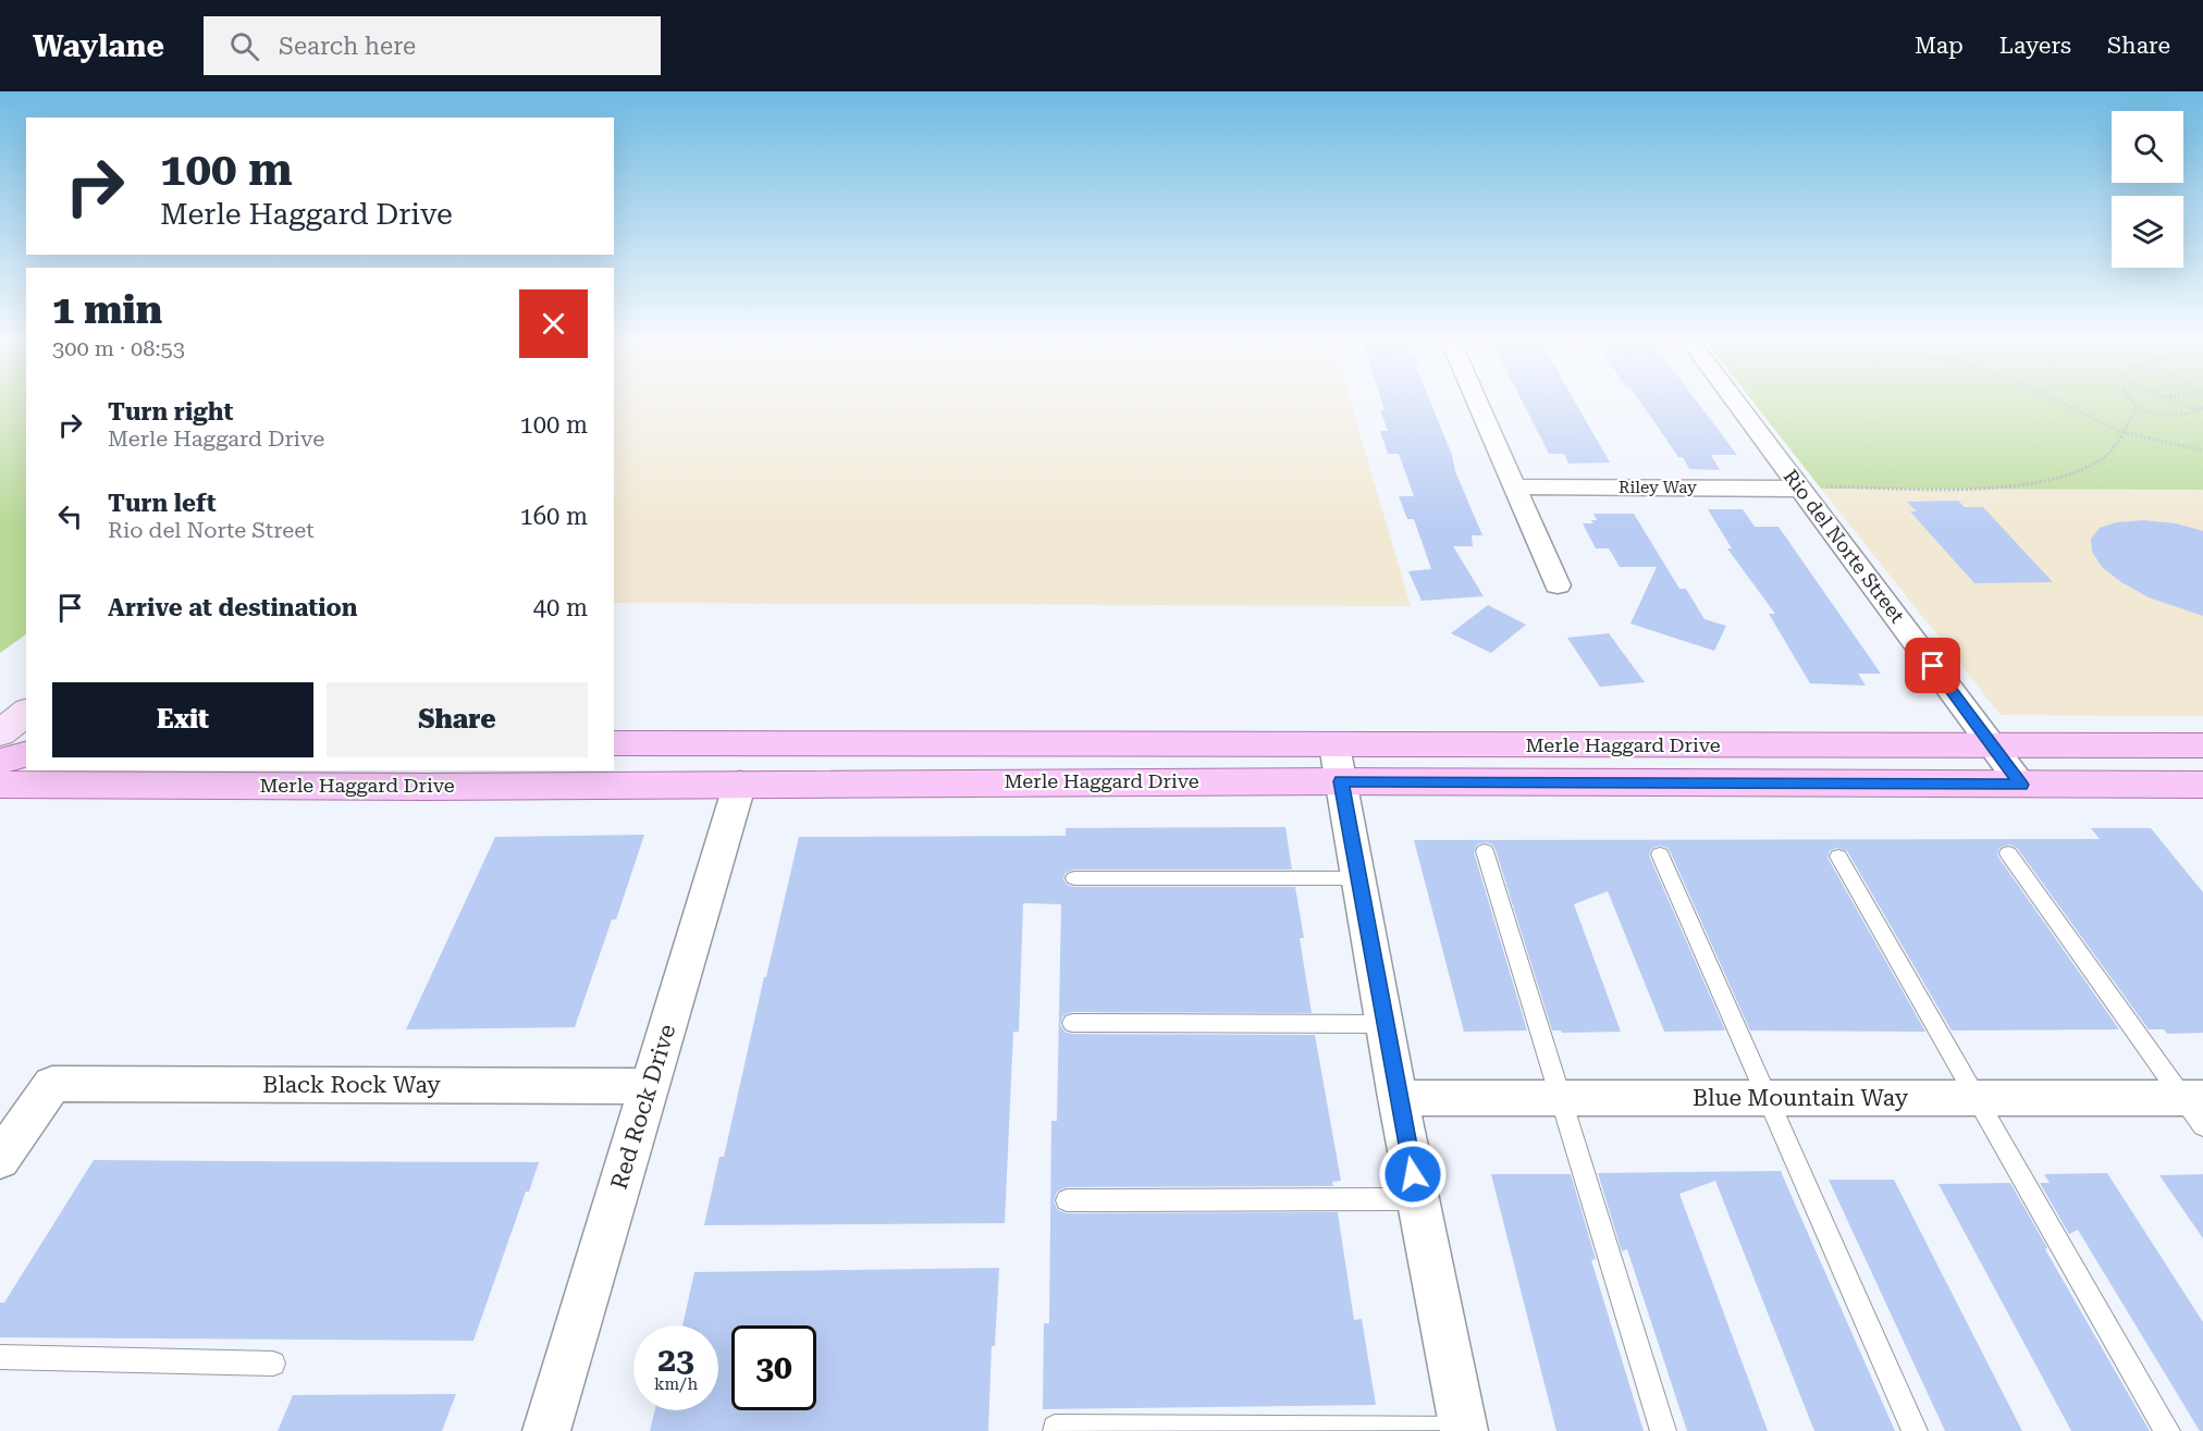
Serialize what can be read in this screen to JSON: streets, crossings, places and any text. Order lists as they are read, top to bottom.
{
  "streets": {
    "main road": ["Merle Haggard Drive"],
    "street": [
      "Riley Way",
      "Rio del Norte Street",
      "Black Rock Way",
      "Blue Mountain Way",
      "Red Rock Drive"
    ]
  },
  "crossings": [
    ["Riley Way", "Rio del Norte Street"],
    ["Rio del Norte Street", "Merle Haggard Drive"],
    ["Merle Haggard Drive", "Red Rock Drive"],
    ["Black Rock Way", "Red Rock Drive"]
  ],
  "page": {
    "header": "Waylane",
    "search": "Search here",
    "nav": ["Map", "Layers", "Share"],
    "turn": ["100 m", "Merle Haggard Drive"],
    "heading": ["1 min", "300 m · 08:53"],
    "list": [
      {
        "name": "Turn right",
        "note": "Merle Haggard Drive",
        "value": "100 m"
      },
      {
        "name": "Turn left",
        "note": "Rio del Norte Street",
        "value": "160 m"
      },
      {
        "name": "Arrive at destination",
        "value": "40 m"
      }
    ],
    "buttons": ["Exit", "Share"],
    "speed": "23 km/h",
    "limit": "30"
  }
}
